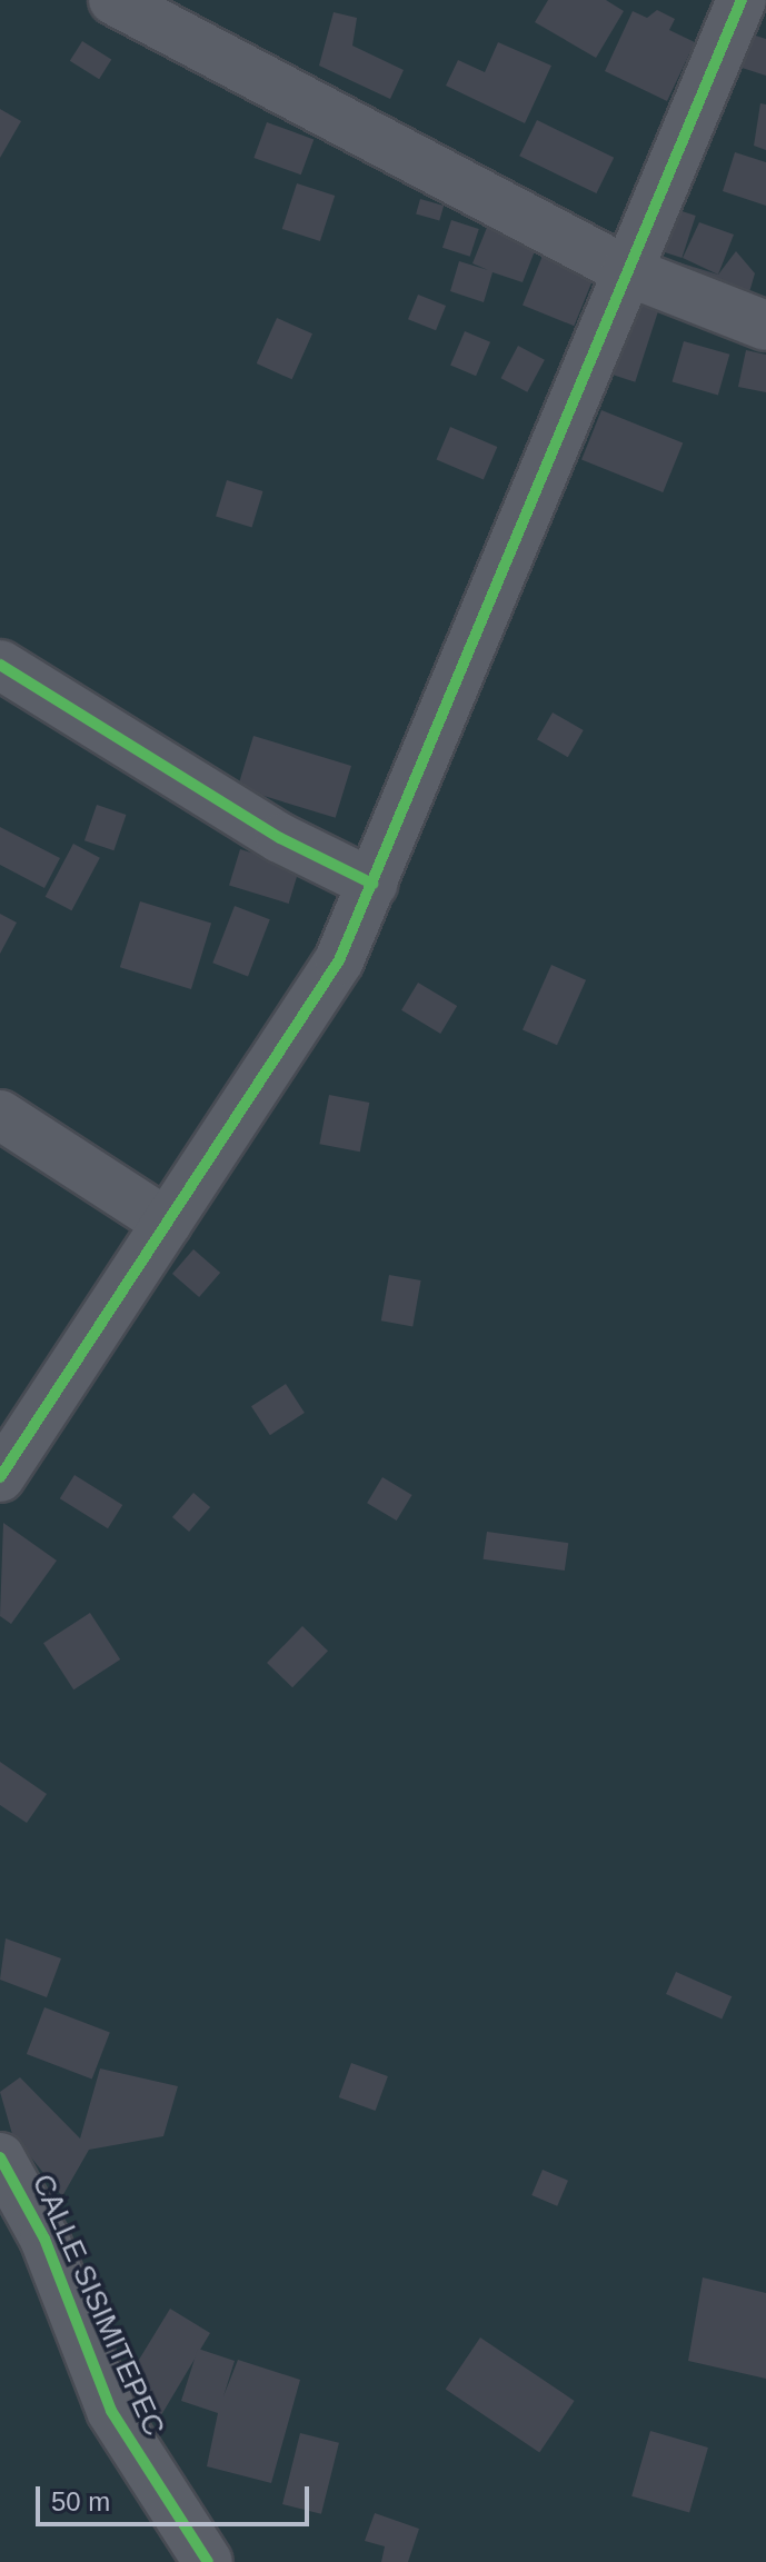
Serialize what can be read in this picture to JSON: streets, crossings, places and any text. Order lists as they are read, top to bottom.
{
  "streets": {
    "street": ["CALLE SISIMITEPEC"]
  },
  "scale_bar": "50 m"
}
